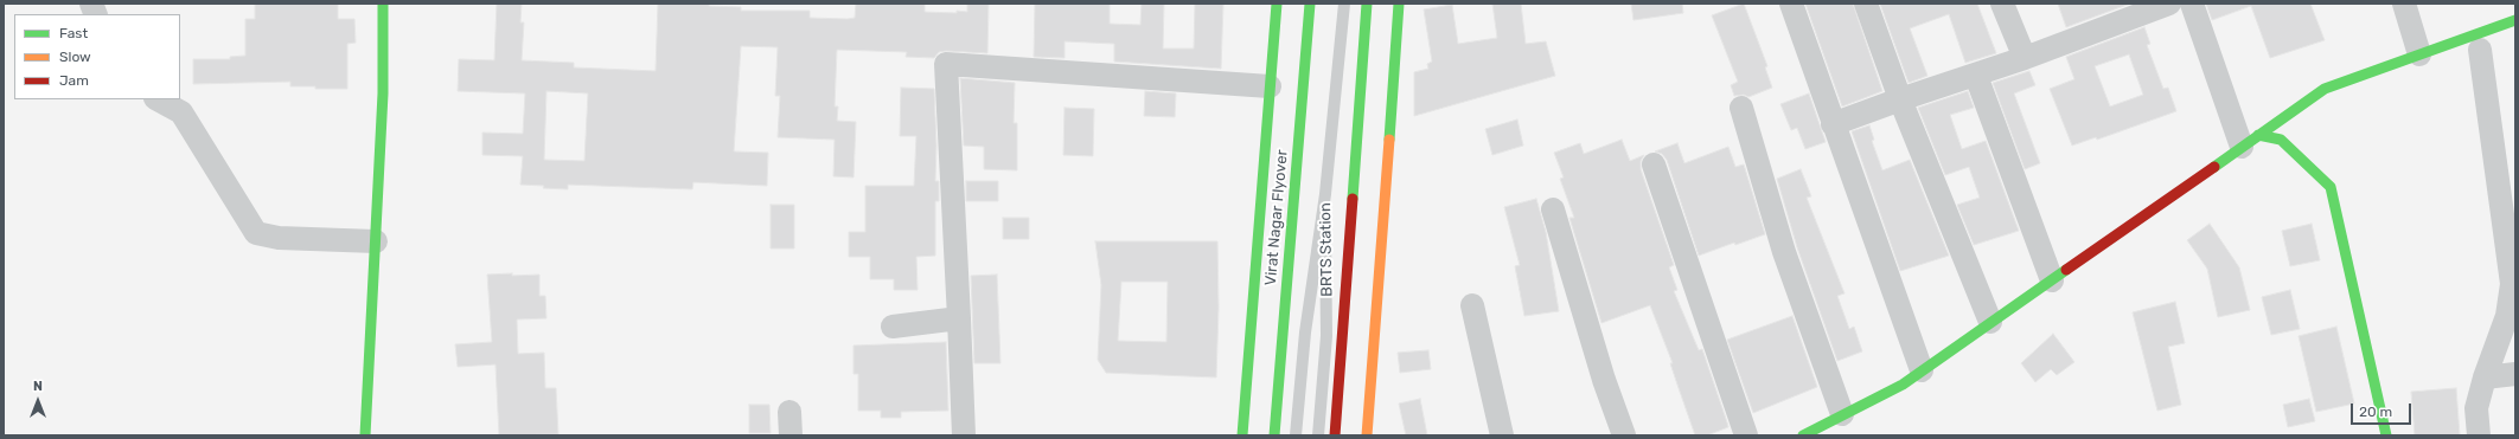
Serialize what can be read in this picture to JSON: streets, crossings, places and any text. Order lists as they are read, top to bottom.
{
  "streets": {
    "main road": ["Virat Nagar Flyover"],
    "lane": ["BRTS Station"]
  },
  "legend": ["Fast", "Slow", "Jam"],
  "scale_bar": "20 m",
  "north": "top"
}
